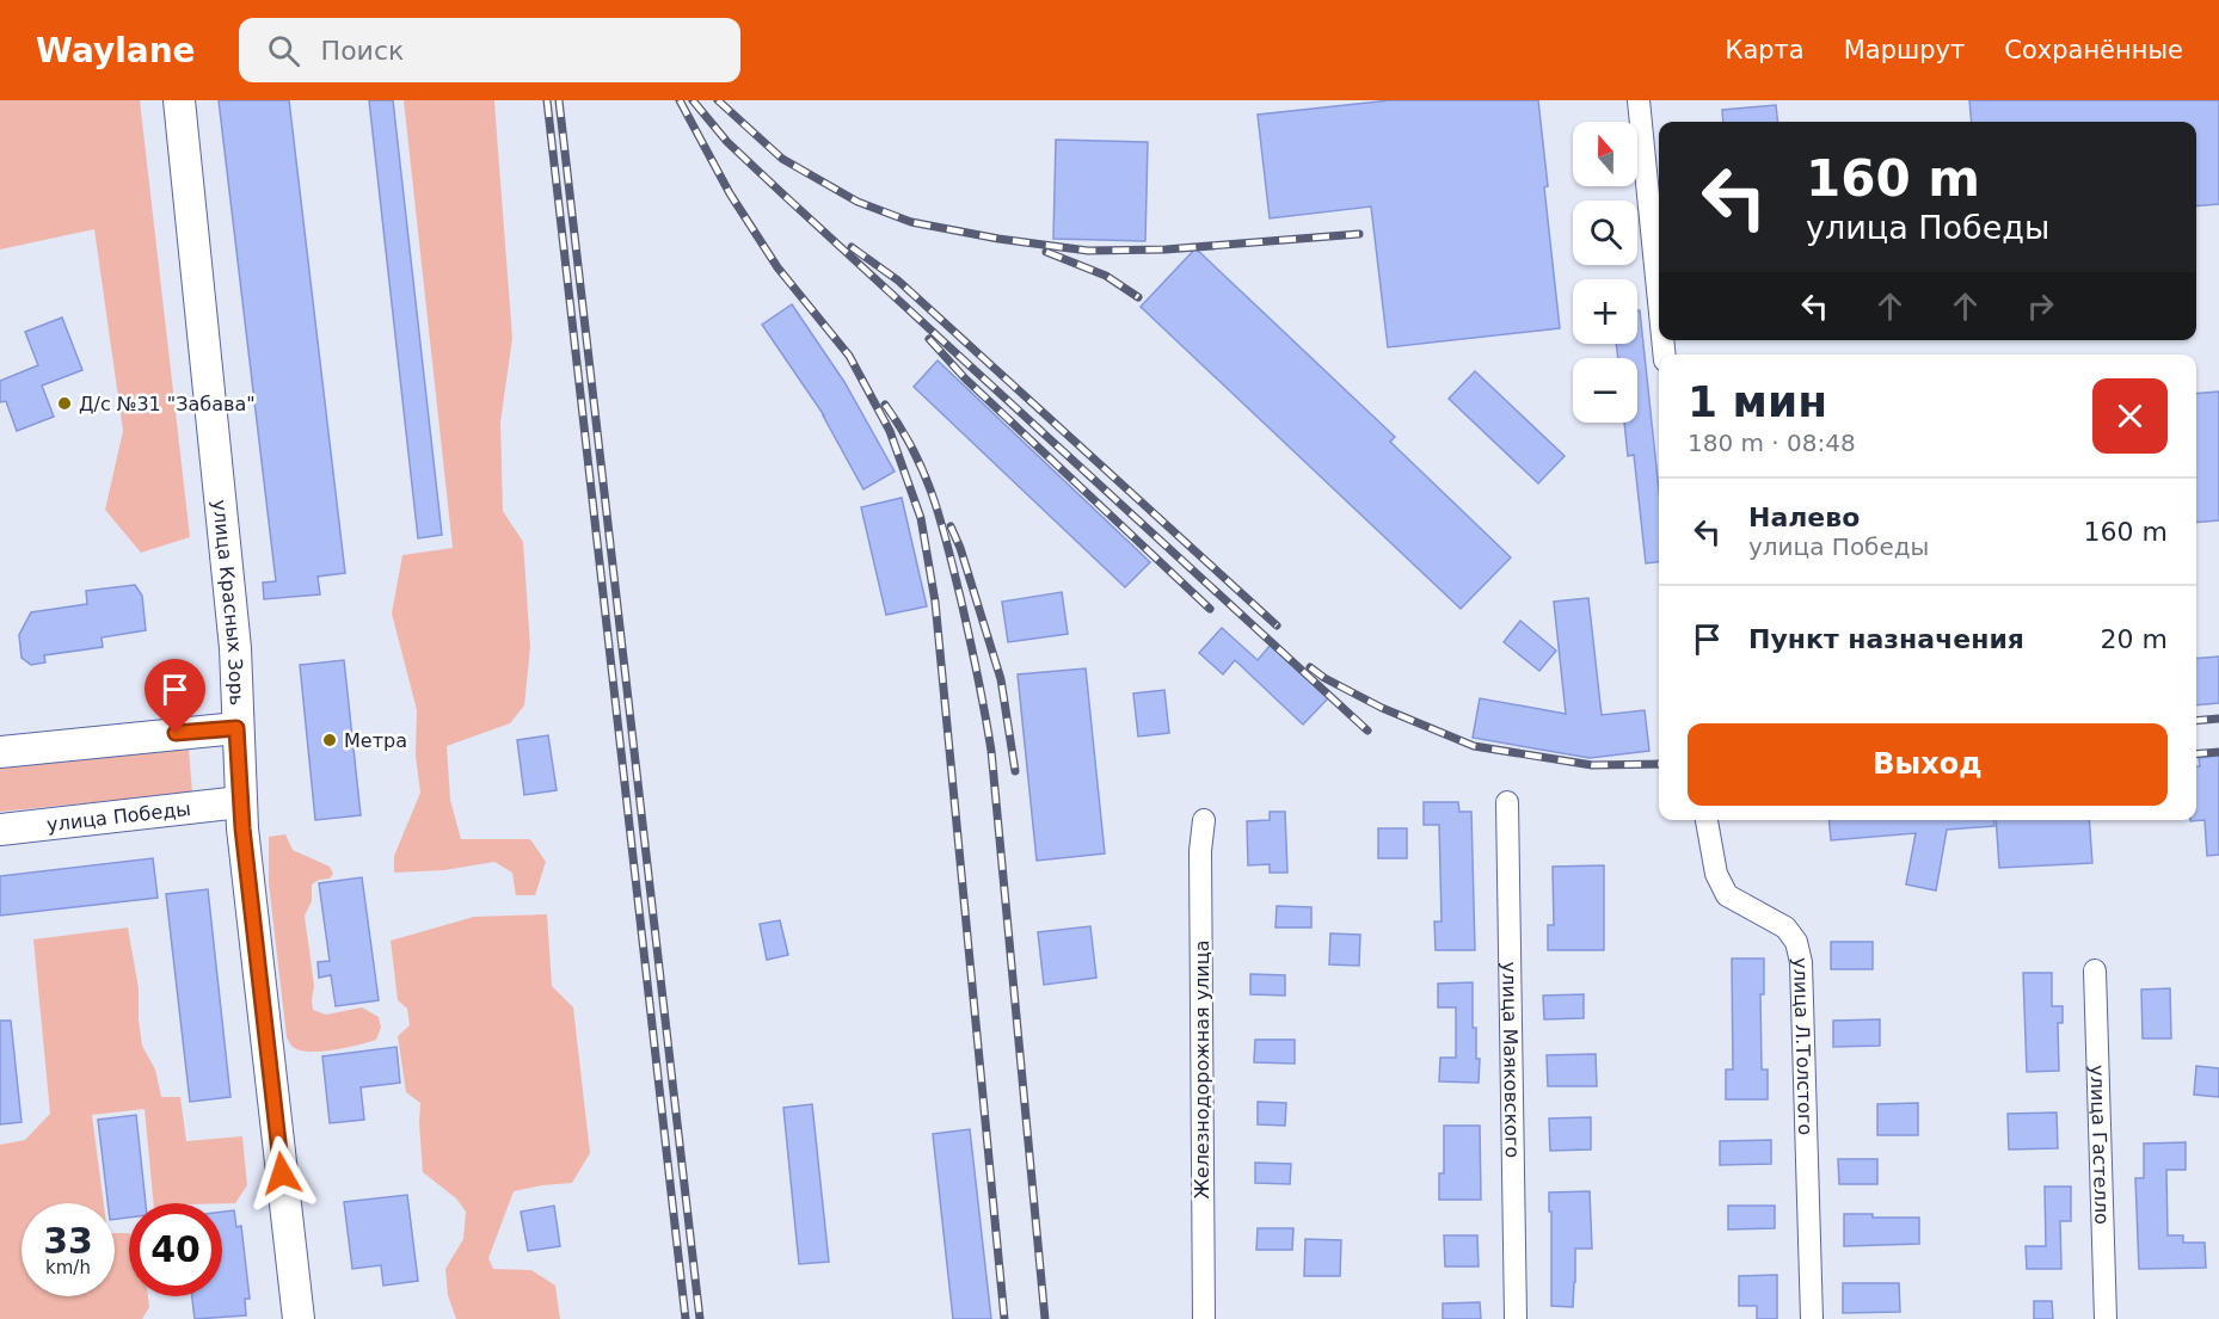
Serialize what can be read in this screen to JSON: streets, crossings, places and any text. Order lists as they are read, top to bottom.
{
  "streets": {
    "street": [
      "улица Красных Зорь",
      "улица Победы",
      "улица Л.Толстого",
      "улица Маяковского",
      "Железнодорожная улица",
      "улица Гастелло"
    ]
  },
  "crossings": [
    ["улица Красных Зорь", "улица Победы"]
  ],
  "places": ["Д/с №31 \"Забава\"", "Метра"],
  "north": "top",
  "page": {
    "header": "Waylane",
    "search": "Поиск",
    "nav": ["Карта", "Маршрут", "Сохранённые"],
    "map_buttons": ["+", "−"],
    "turn": ["160 m", "улица Победы"],
    "heading": ["1 мин", "180 m · 08:48"],
    "list": [
      {
        "name": "Налево",
        "note": "улица Победы",
        "value": "160 m"
      },
      {
        "name": "Пункт назначения",
        "value": "20 m"
      }
    ],
    "buttons": "Выход",
    "speed": "33 km/h",
    "limit": "40"
  }
}
